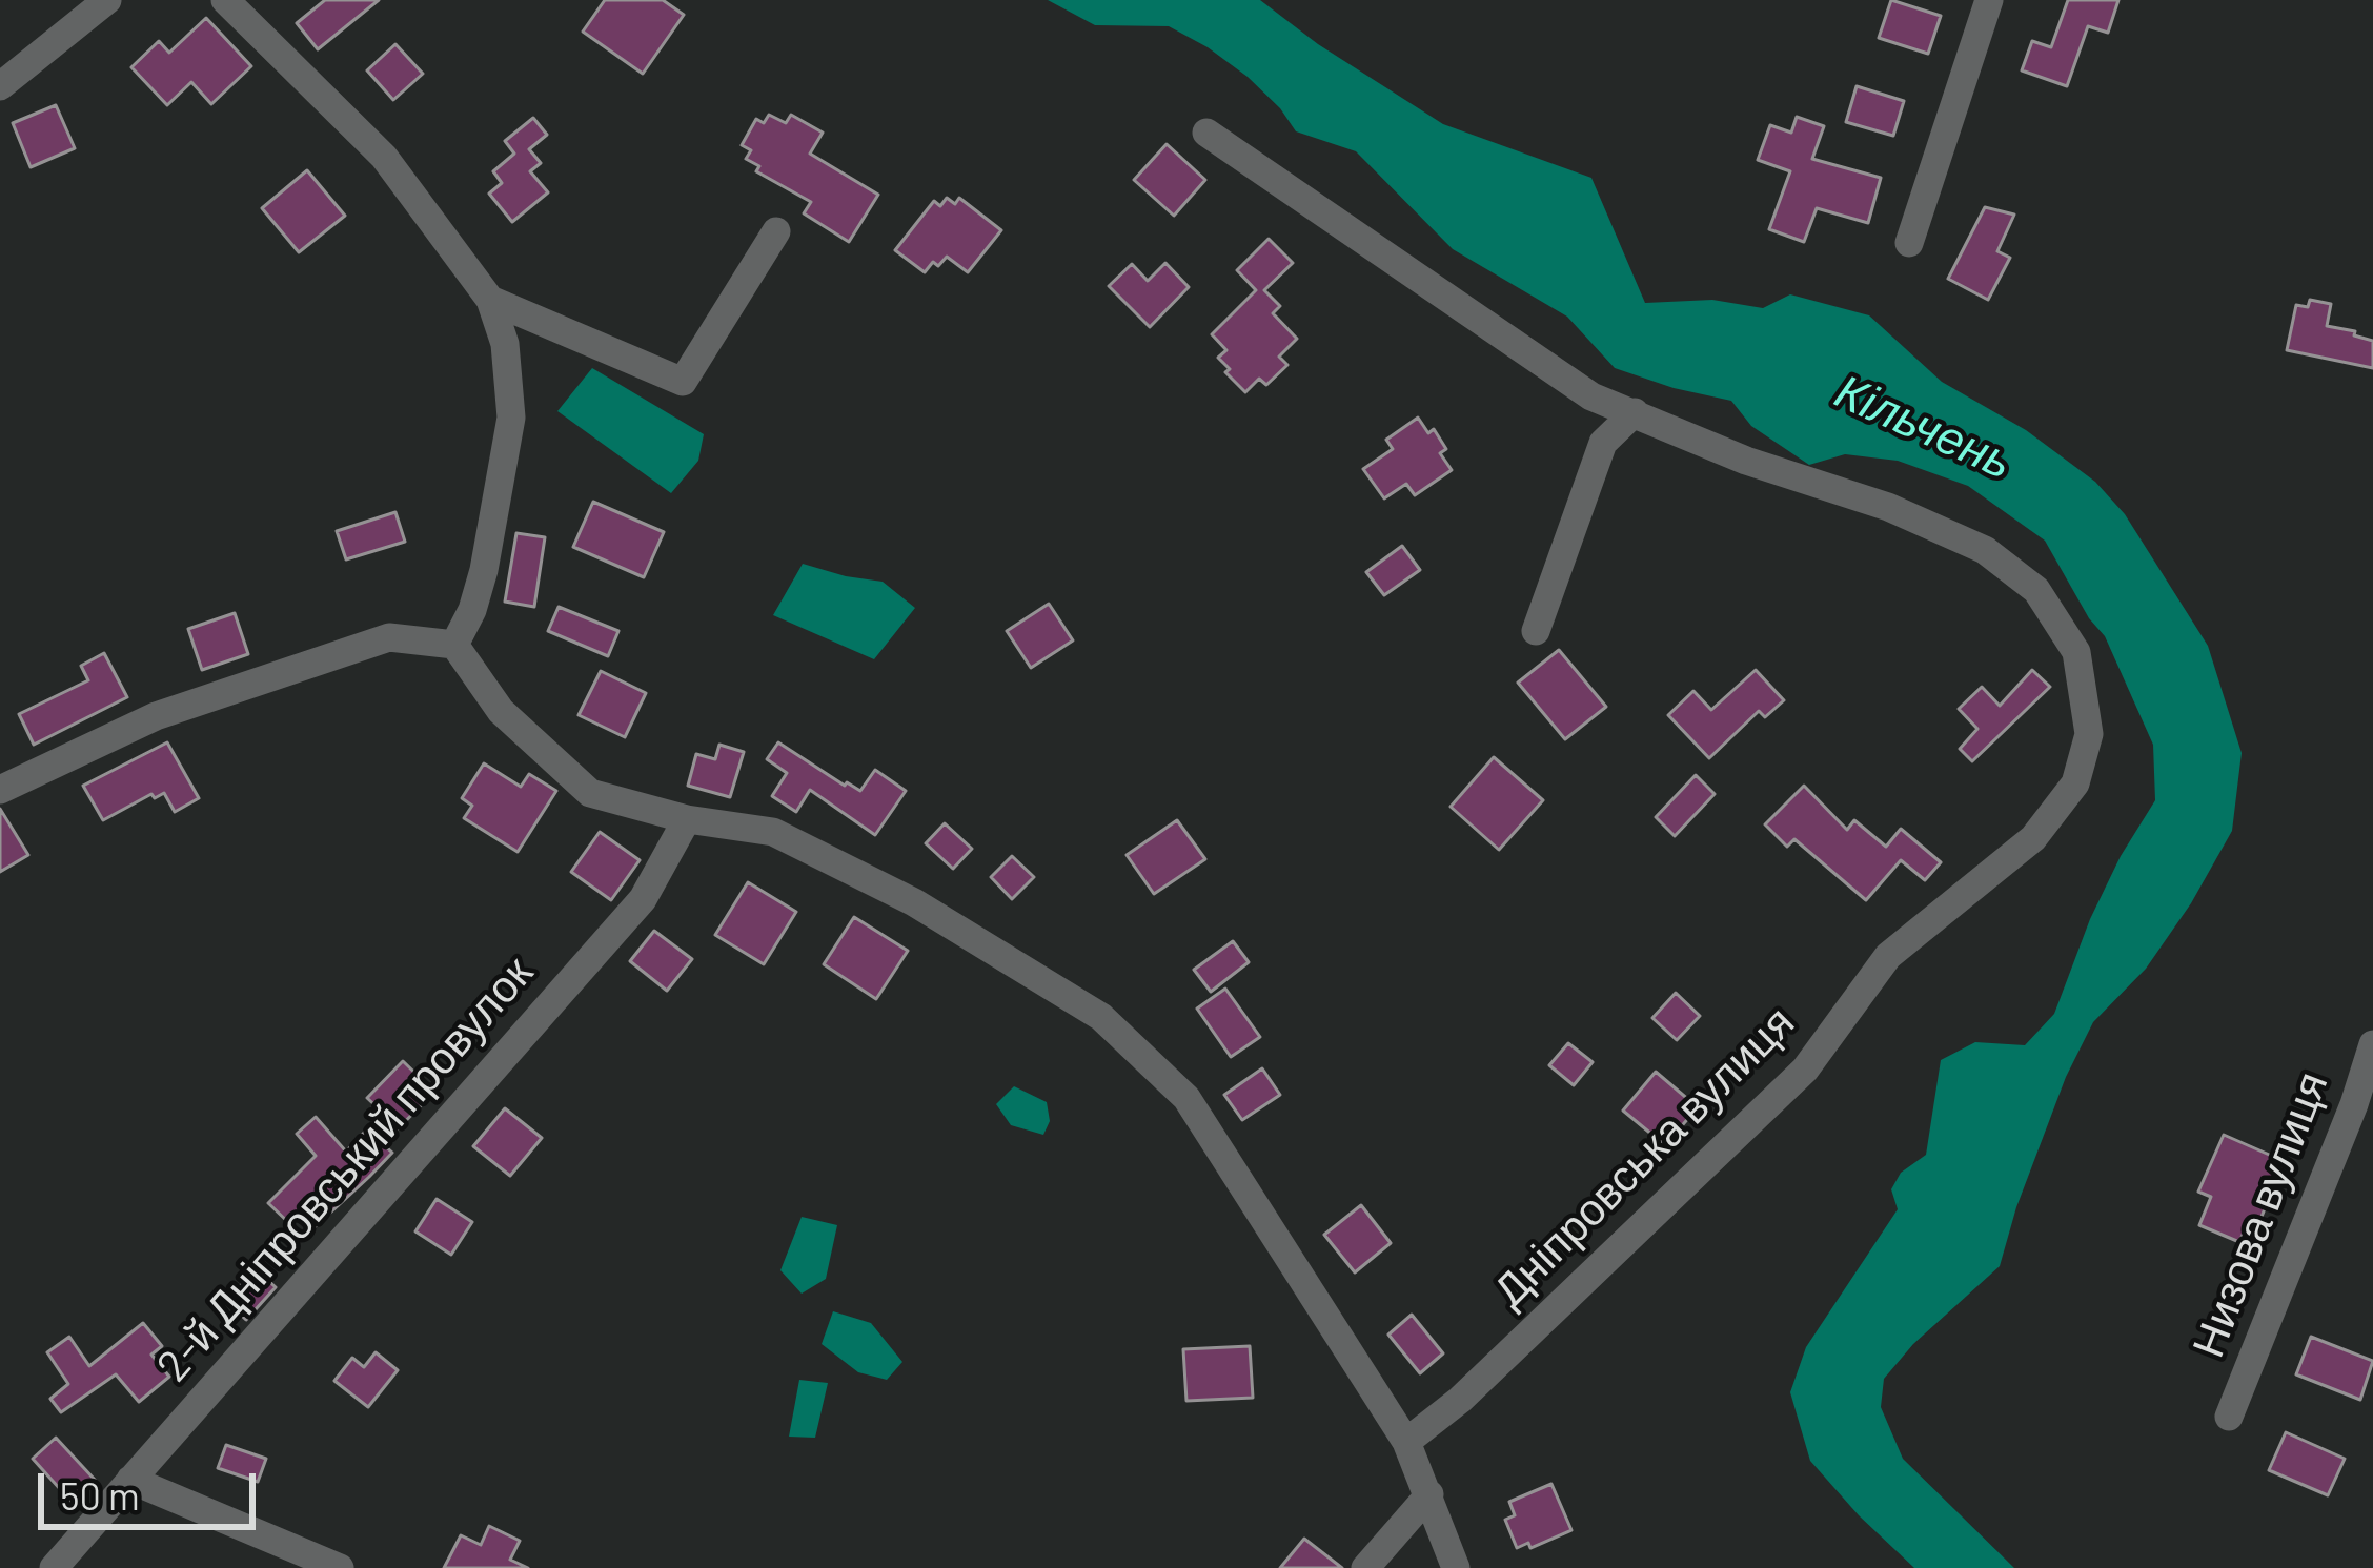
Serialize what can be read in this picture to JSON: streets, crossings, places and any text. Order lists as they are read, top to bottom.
{
  "streets": {
    "street": ["Дніпровська вулиця", "2-й Дніпровський провулок", "Низова вулиця"]
  },
  "water": ["Кільчень"],
  "scale_bar": "50 m"
}
